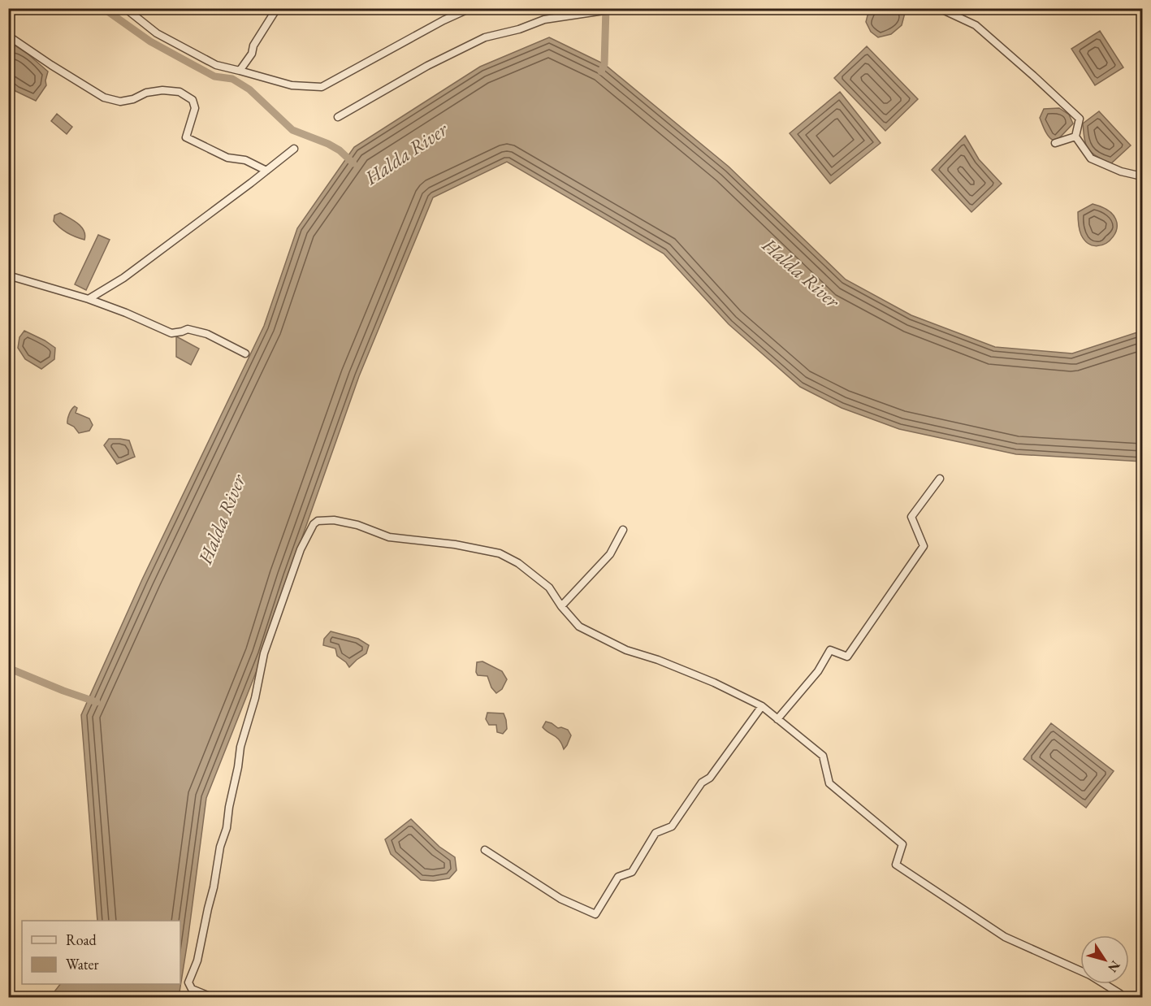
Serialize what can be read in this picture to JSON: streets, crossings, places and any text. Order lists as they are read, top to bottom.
{
  "water": ["Halda River"],
  "legend": ["Road", "Water"],
  "north": "bottom right"
}
